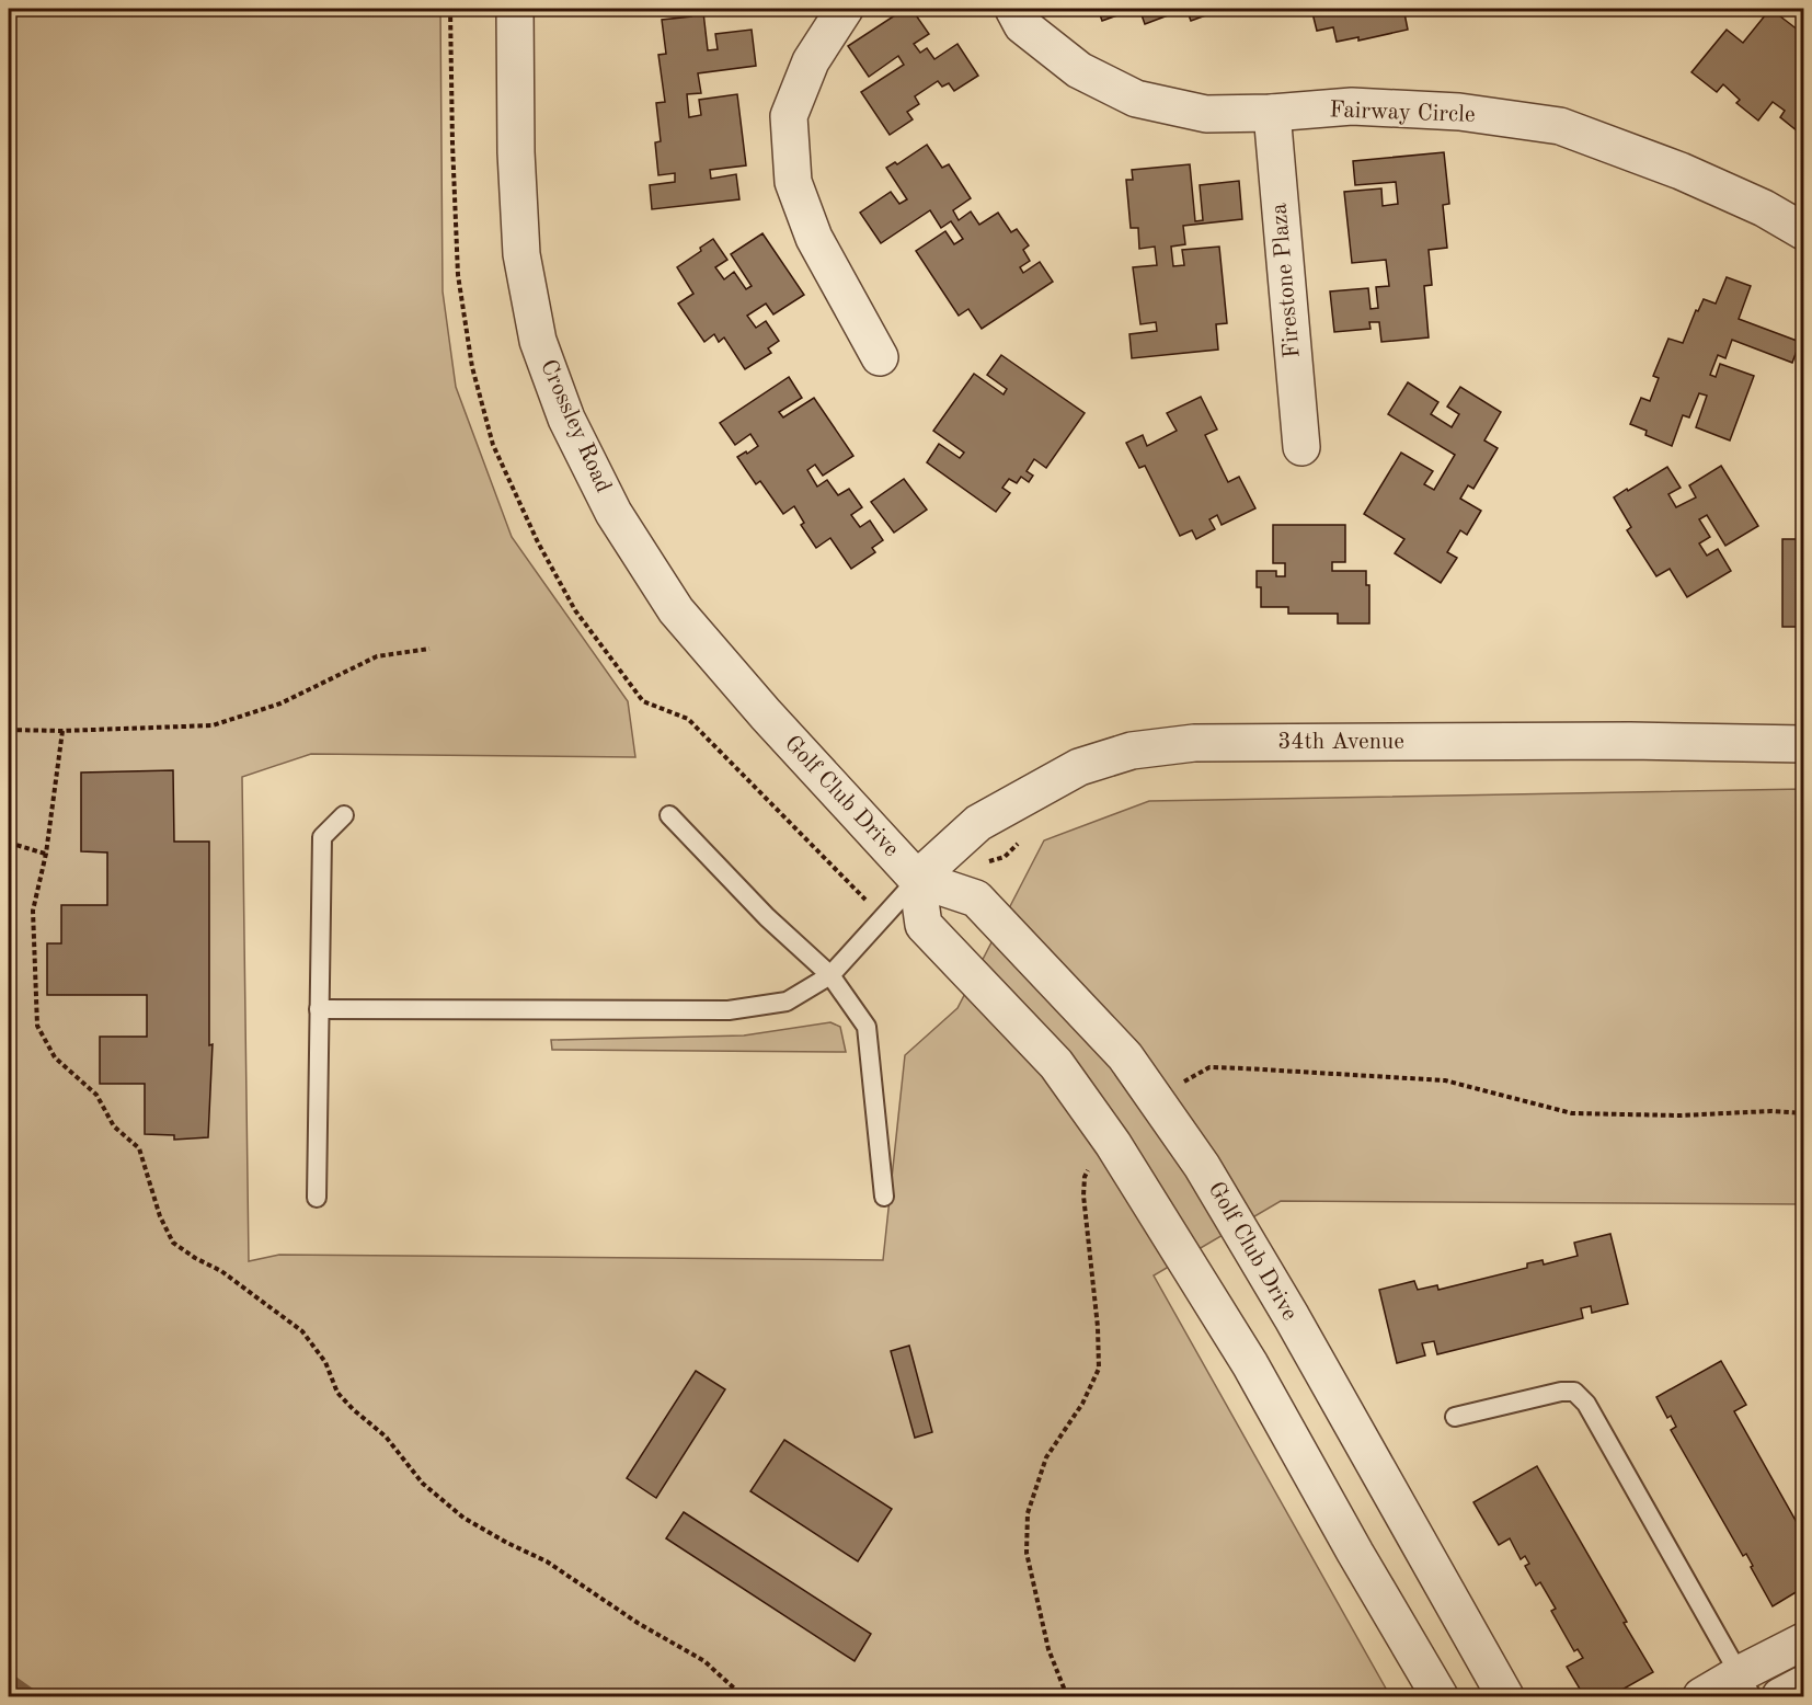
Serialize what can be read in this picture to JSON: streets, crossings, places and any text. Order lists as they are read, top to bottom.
{
  "streets": {
    "street": [
      "Fairway Circle",
      "Firestone Plaza",
      "Crossley Road",
      "34th Avenue",
      "Golf Club Drive"
    ]
  },
  "crossings": [
    ["Fairway Circle", "Firestone Plaza"],
    ["Crossley Road", "Golf Club Drive"],
    ["34th Avenue", "Golf Club Drive"]
  ]
}
